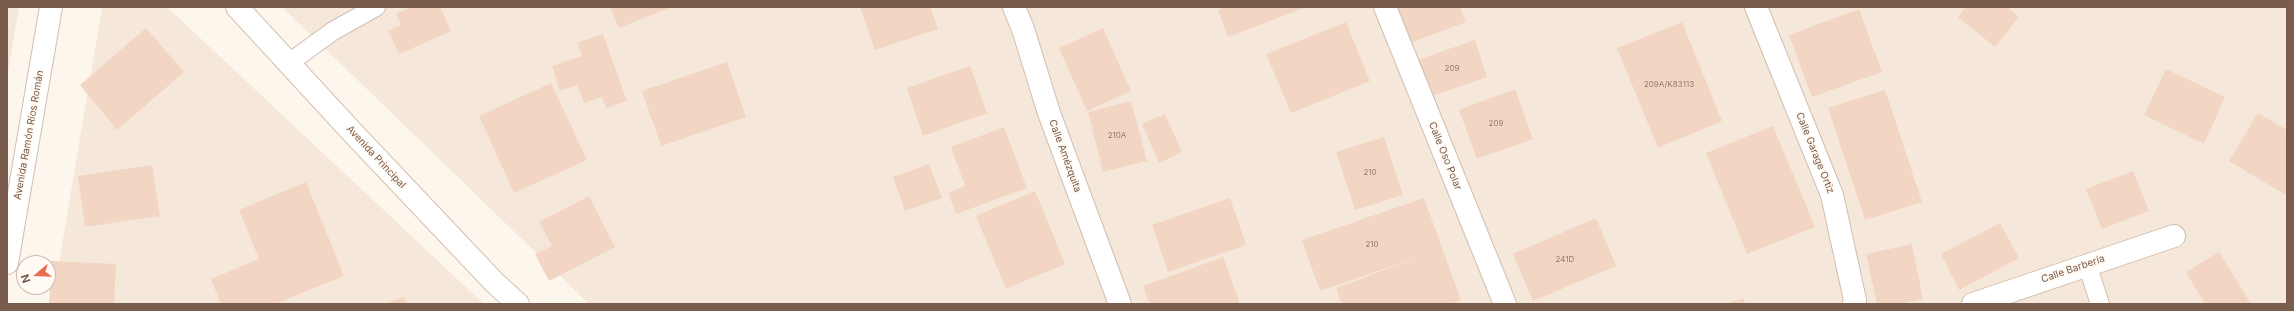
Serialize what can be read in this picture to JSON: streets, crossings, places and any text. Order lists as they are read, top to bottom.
{
  "streets": {
    "street": [
      "Avenida Ramón Ríos Román",
      "Calle Garage Ortiz",
      "Calle Amézquita",
      "Calle Oso Polar",
      "Avenida Principal",
      "Calle Barbería"
    ]
  },
  "house_numbers": [
    "209",
    "209A/K83113",
    "209",
    "210A",
    "210",
    "210",
    "241D"
  ],
  "north": "left"
}
